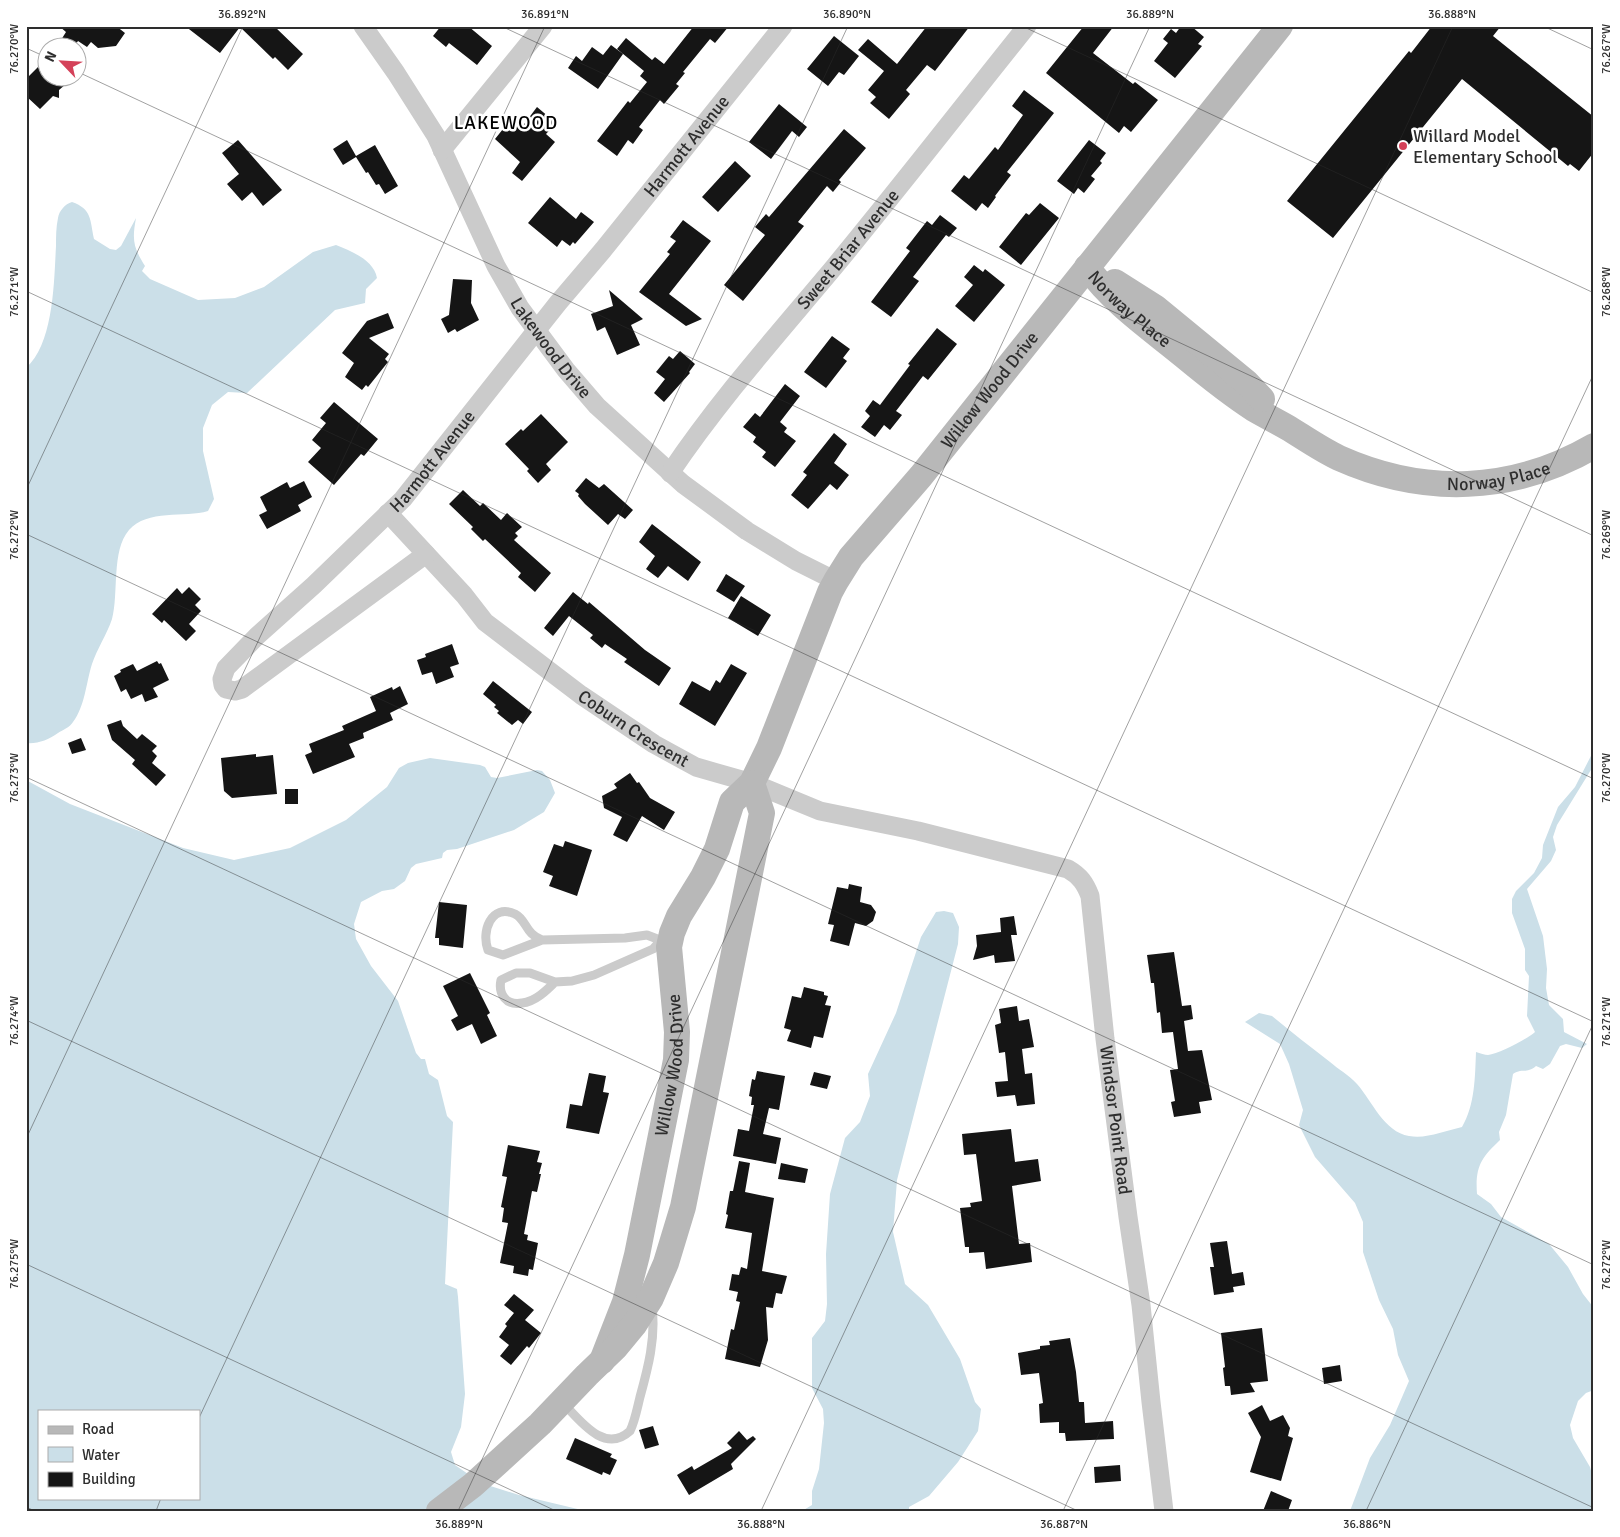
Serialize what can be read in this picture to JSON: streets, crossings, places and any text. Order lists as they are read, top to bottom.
{
  "streets": {
    "street": [
      "Harmott Avenue",
      "Sweet Briar Avenue",
      "Norway Place",
      "Lakewood Drive",
      "Willow Wood Drive",
      "Coburn Crescent",
      "Windsor Point Road"
    ]
  },
  "crossings": [
    ["Harmott Avenue", "Lakewood Drive"],
    ["Harmott Avenue", "Coburn Crescent"],
    ["Sweet Briar Avenue", "Lakewood Drive"],
    ["Norway Place", "Willow Wood Drive"],
    ["Lakewood Drive", "Willow Wood Drive"],
    ["Willow Wood Drive", "Coburn Crescent"],
    ["Coburn Crescent", "Windsor Point Road"]
  ],
  "districts": ["LAKEWOOD"],
  "places": ["Willard Model Elementary School"],
  "legend": ["Road", "Water", "Building"],
  "north": "top left",
  "coordinates": [
    "36.892°N",
    "36.891°N",
    "36.890°N",
    "36.889°N",
    "36.888°N",
    "76.270°W",
    "76.267°W",
    "76.271°W",
    "76.268°W",
    "76.272°W",
    "76.269°W",
    "76.273°W",
    "76.274°W",
    "76.275°W",
    "36.887°N",
    "36.886°N"
  ]
}
